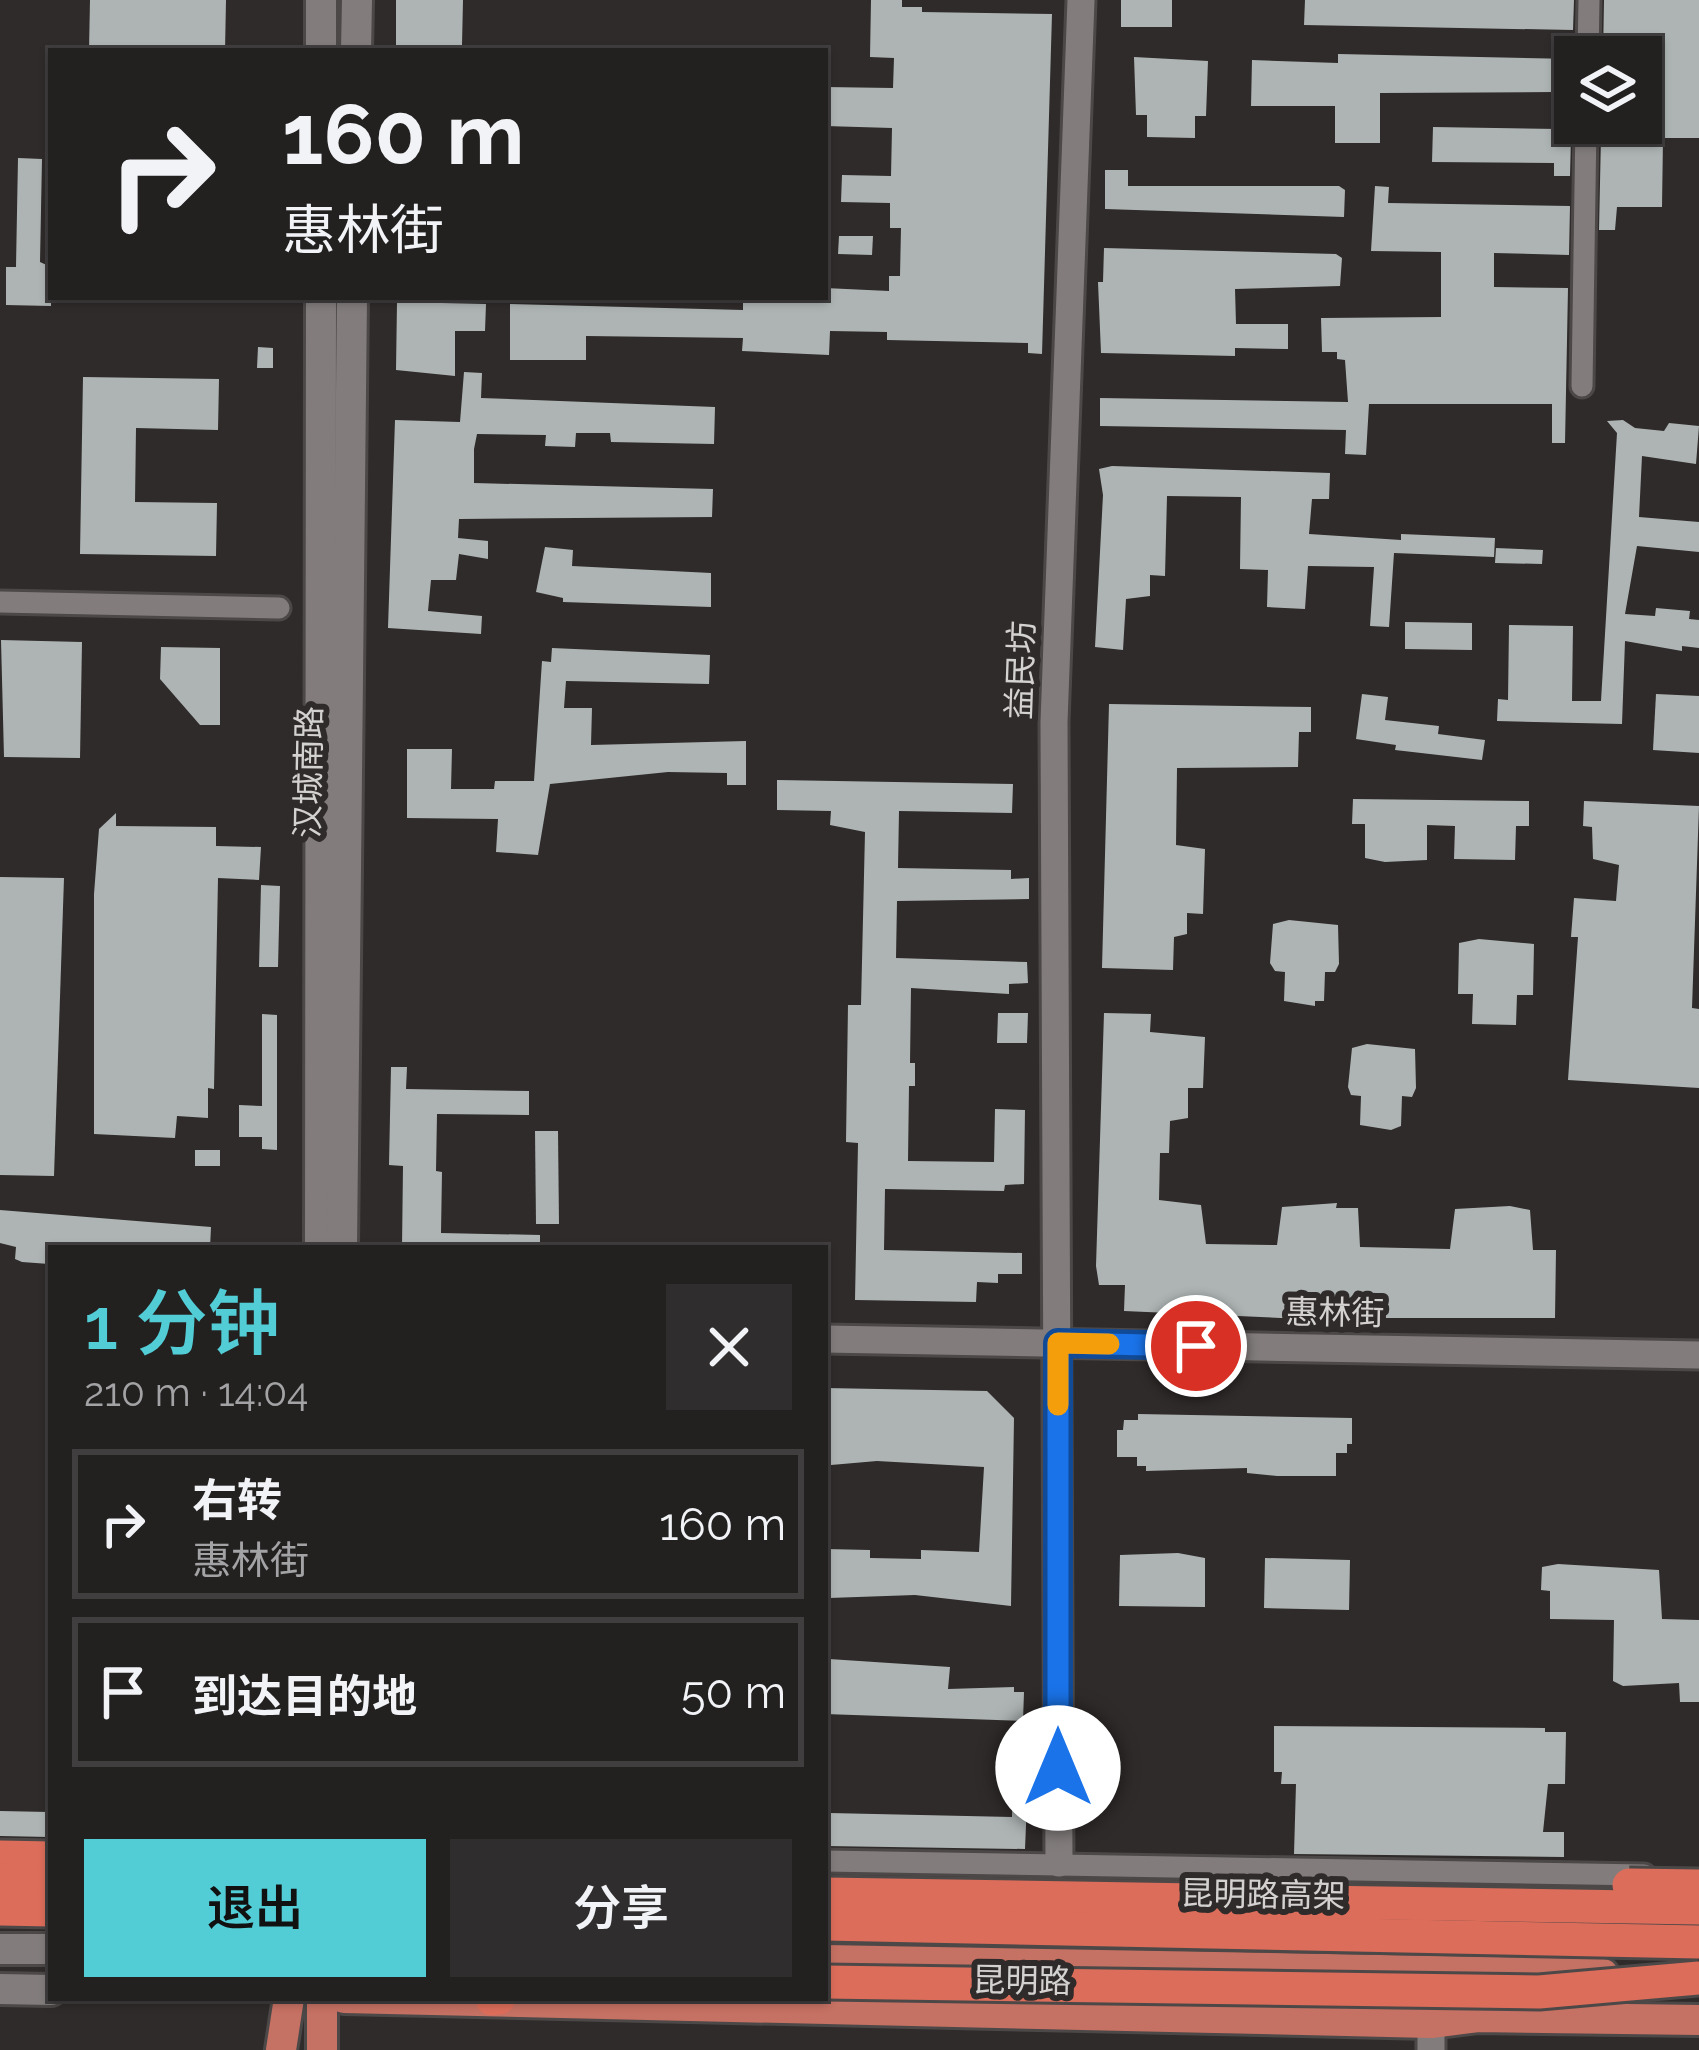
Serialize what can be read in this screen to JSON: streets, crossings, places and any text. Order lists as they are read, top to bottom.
{
  "streets": {
    "highway": ["昆明路高架"],
    "main road": ["汉城南路", "昆明路"],
    "street": ["益民坊", "惠林街"]
  },
  "crossings": [
    ["益民坊", "惠林街"]
  ],
  "page": {
    "turn": ["160 m", "惠林街"],
    "heading": ["1 分钟", "210 m · 14:04"],
    "list": [
      {
        "name": "右转",
        "note": "惠林街",
        "value": "160 m"
      },
      {
        "name": "到达目的地",
        "value": "50 m"
      }
    ],
    "buttons": ["退出", "分享"]
  }
}
